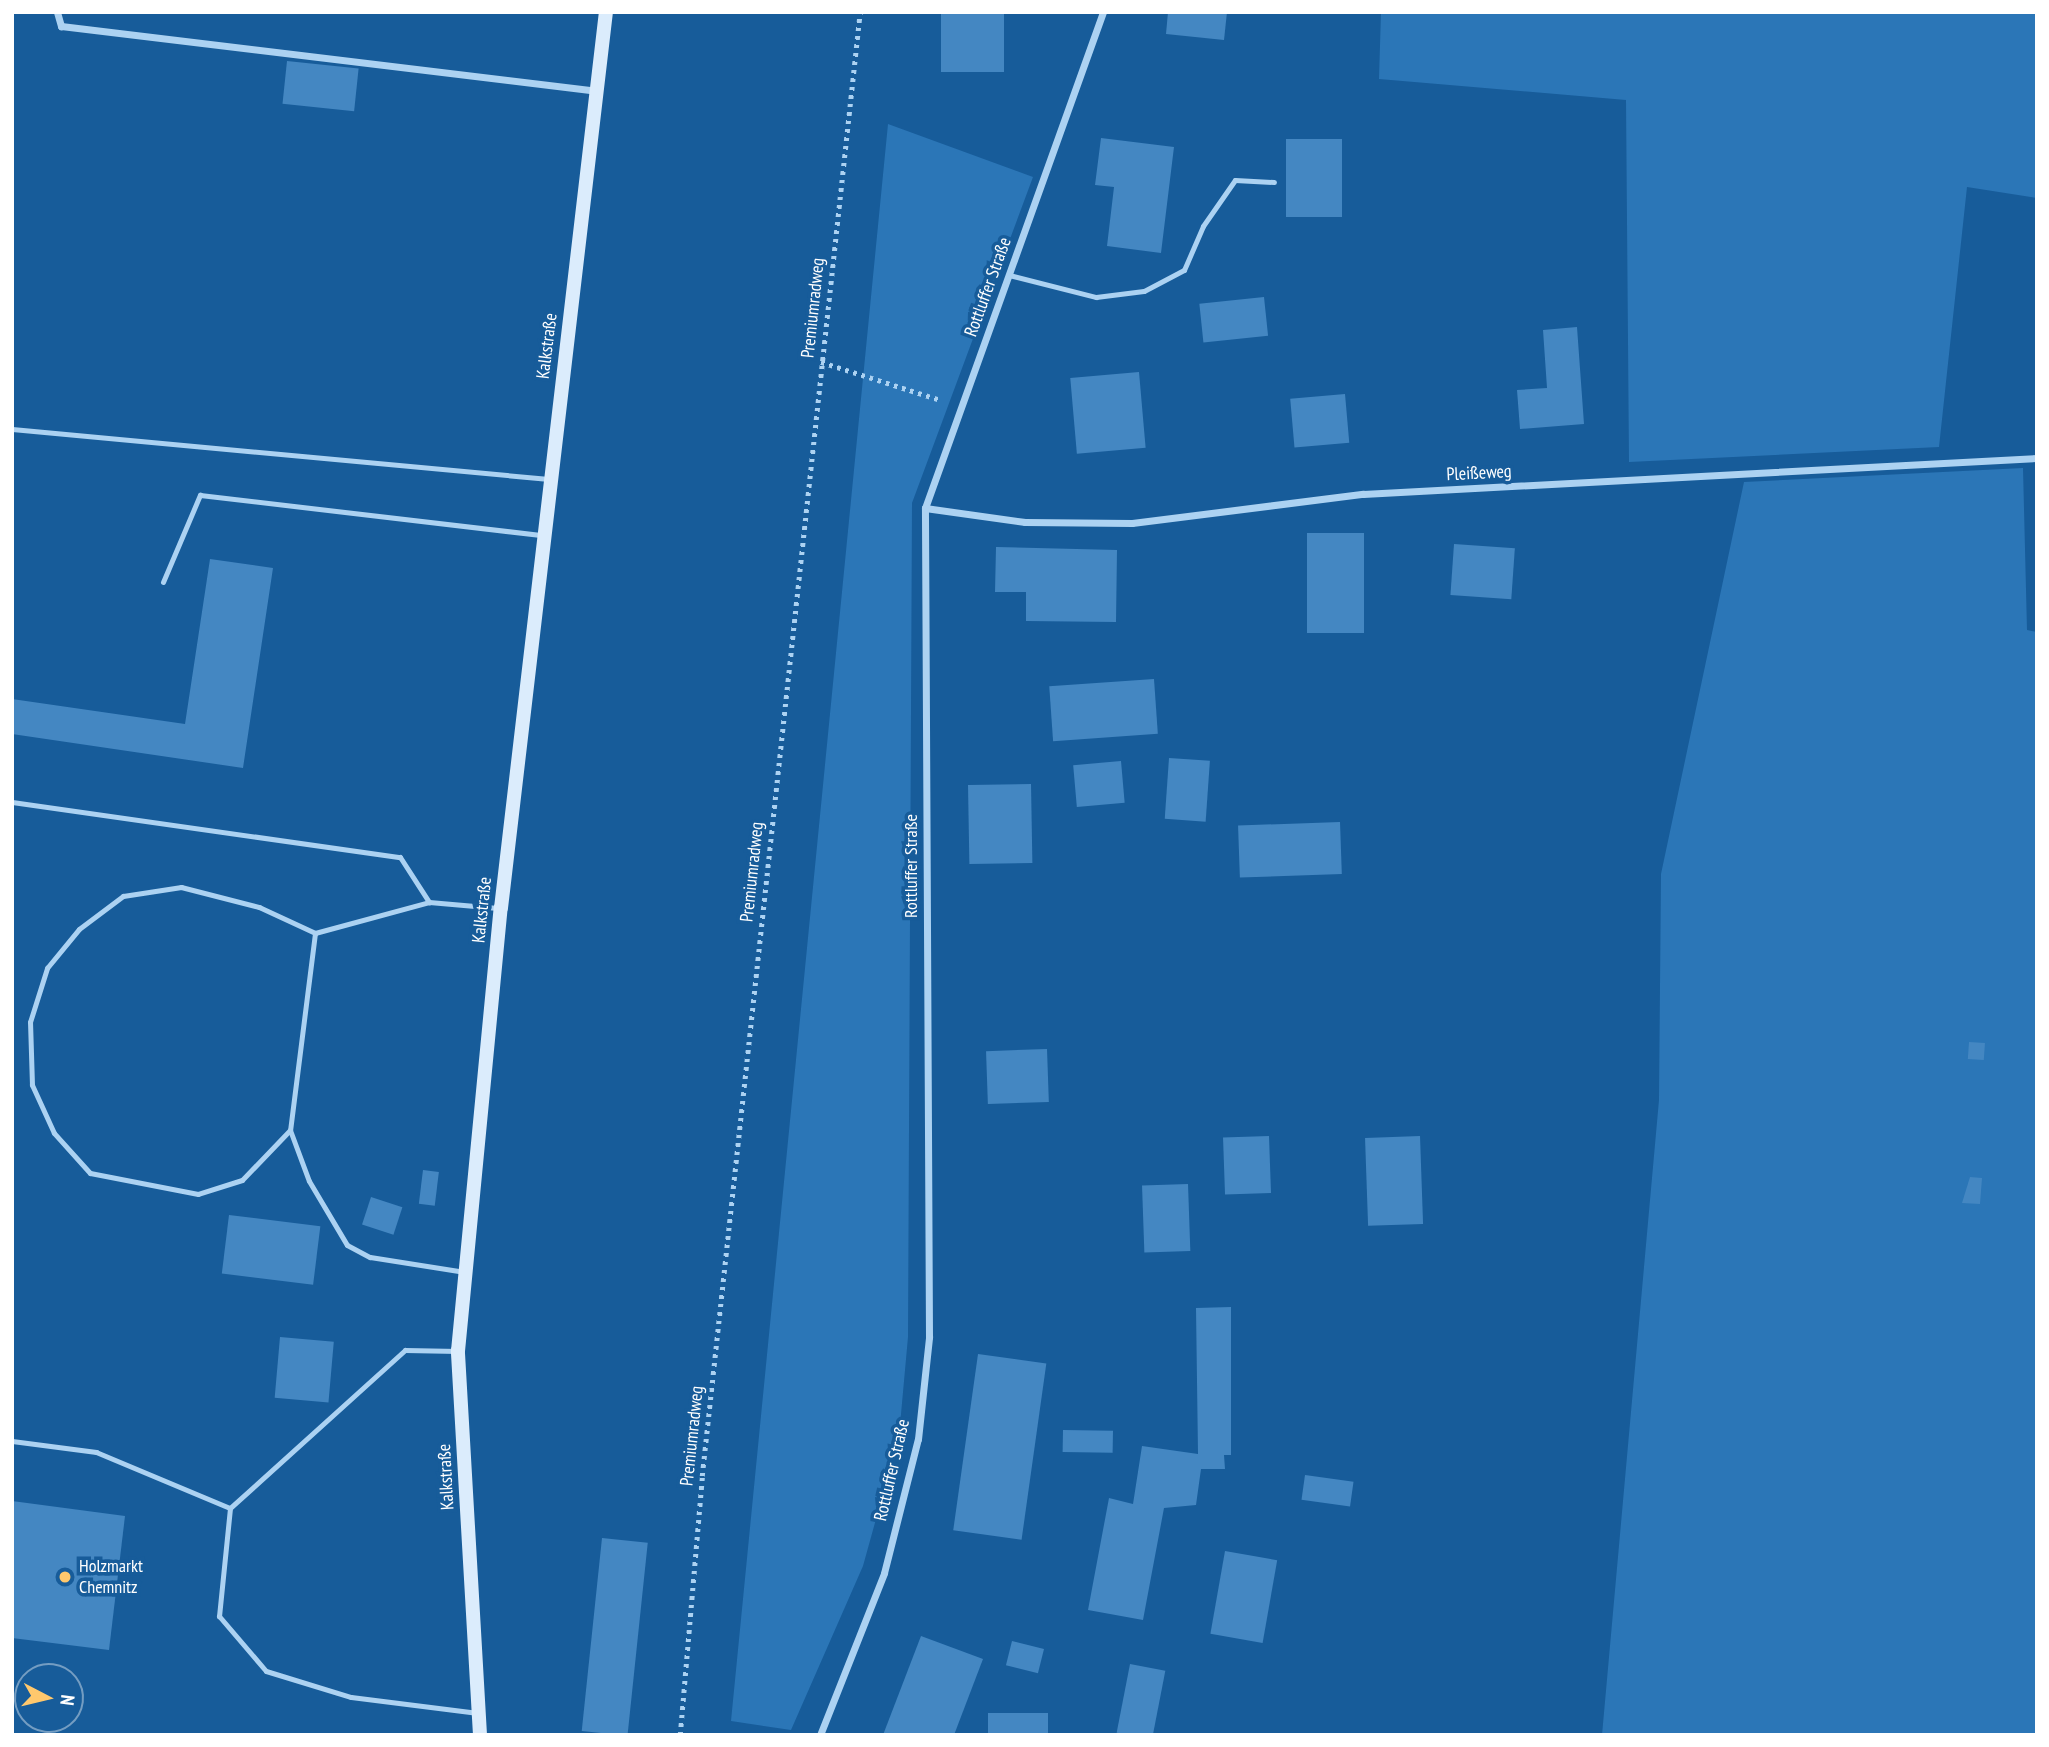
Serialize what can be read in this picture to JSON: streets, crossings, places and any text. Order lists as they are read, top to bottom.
{
  "streets": {
    "main road": ["Kalkstraße"],
    "street": ["Rottluffer Straße", "Pleißeweg"],
    "path": ["Premiumradweg"]
  },
  "crossings": [
    ["Rottluffer Straße", "Pleißeweg"]
  ],
  "places": ["Holzmarkt Chemnitz"],
  "north": "right"
}
